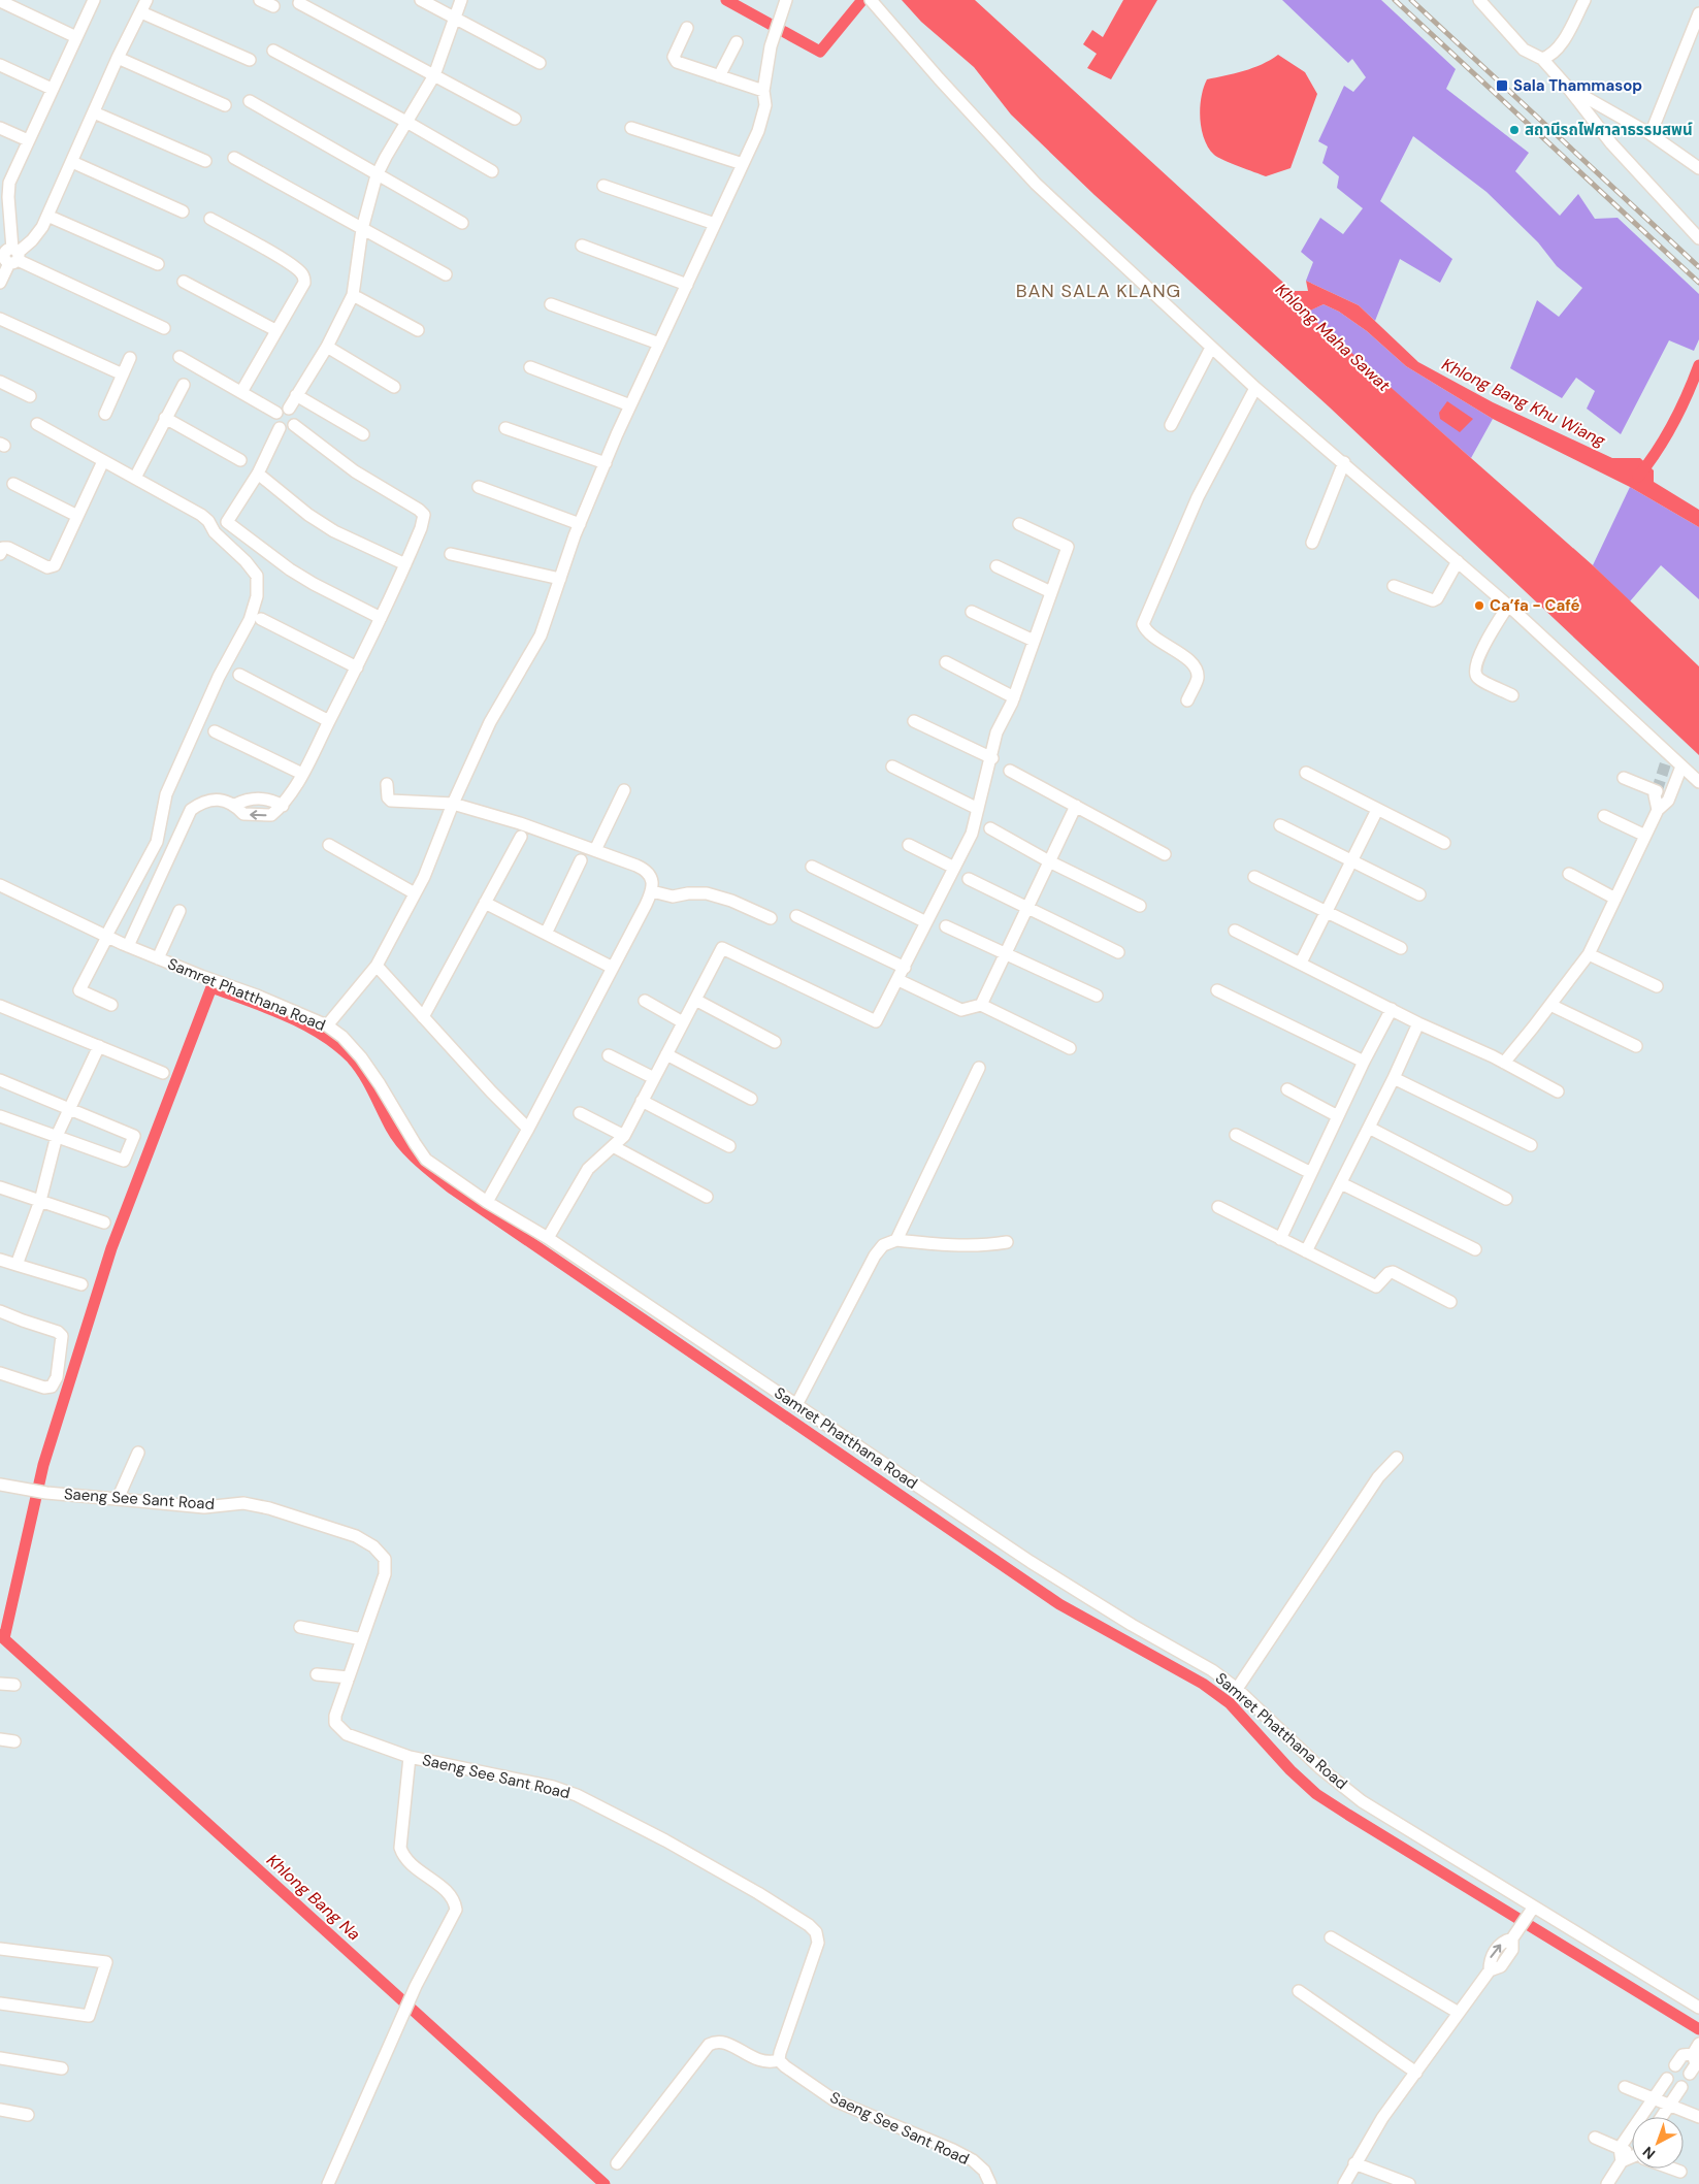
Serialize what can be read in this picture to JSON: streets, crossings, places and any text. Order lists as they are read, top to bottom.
{
  "streets": {
    "street": ["Samret Phatthana Road", "Saeng See Sant Road"]
  },
  "districts": ["BAN SALA KLANG"],
  "water": ["Khlong Maha Sawat", "Khlong Bang Khu Wiang", "Khlong Bang Na"],
  "places": {
    "transit": ["Sala Thammasop"],
    "other": ["สถานีรถไฟศาลาธรรมสพน์", "Ca’fa - Café"]
  },
  "north": "bottom left"
}
